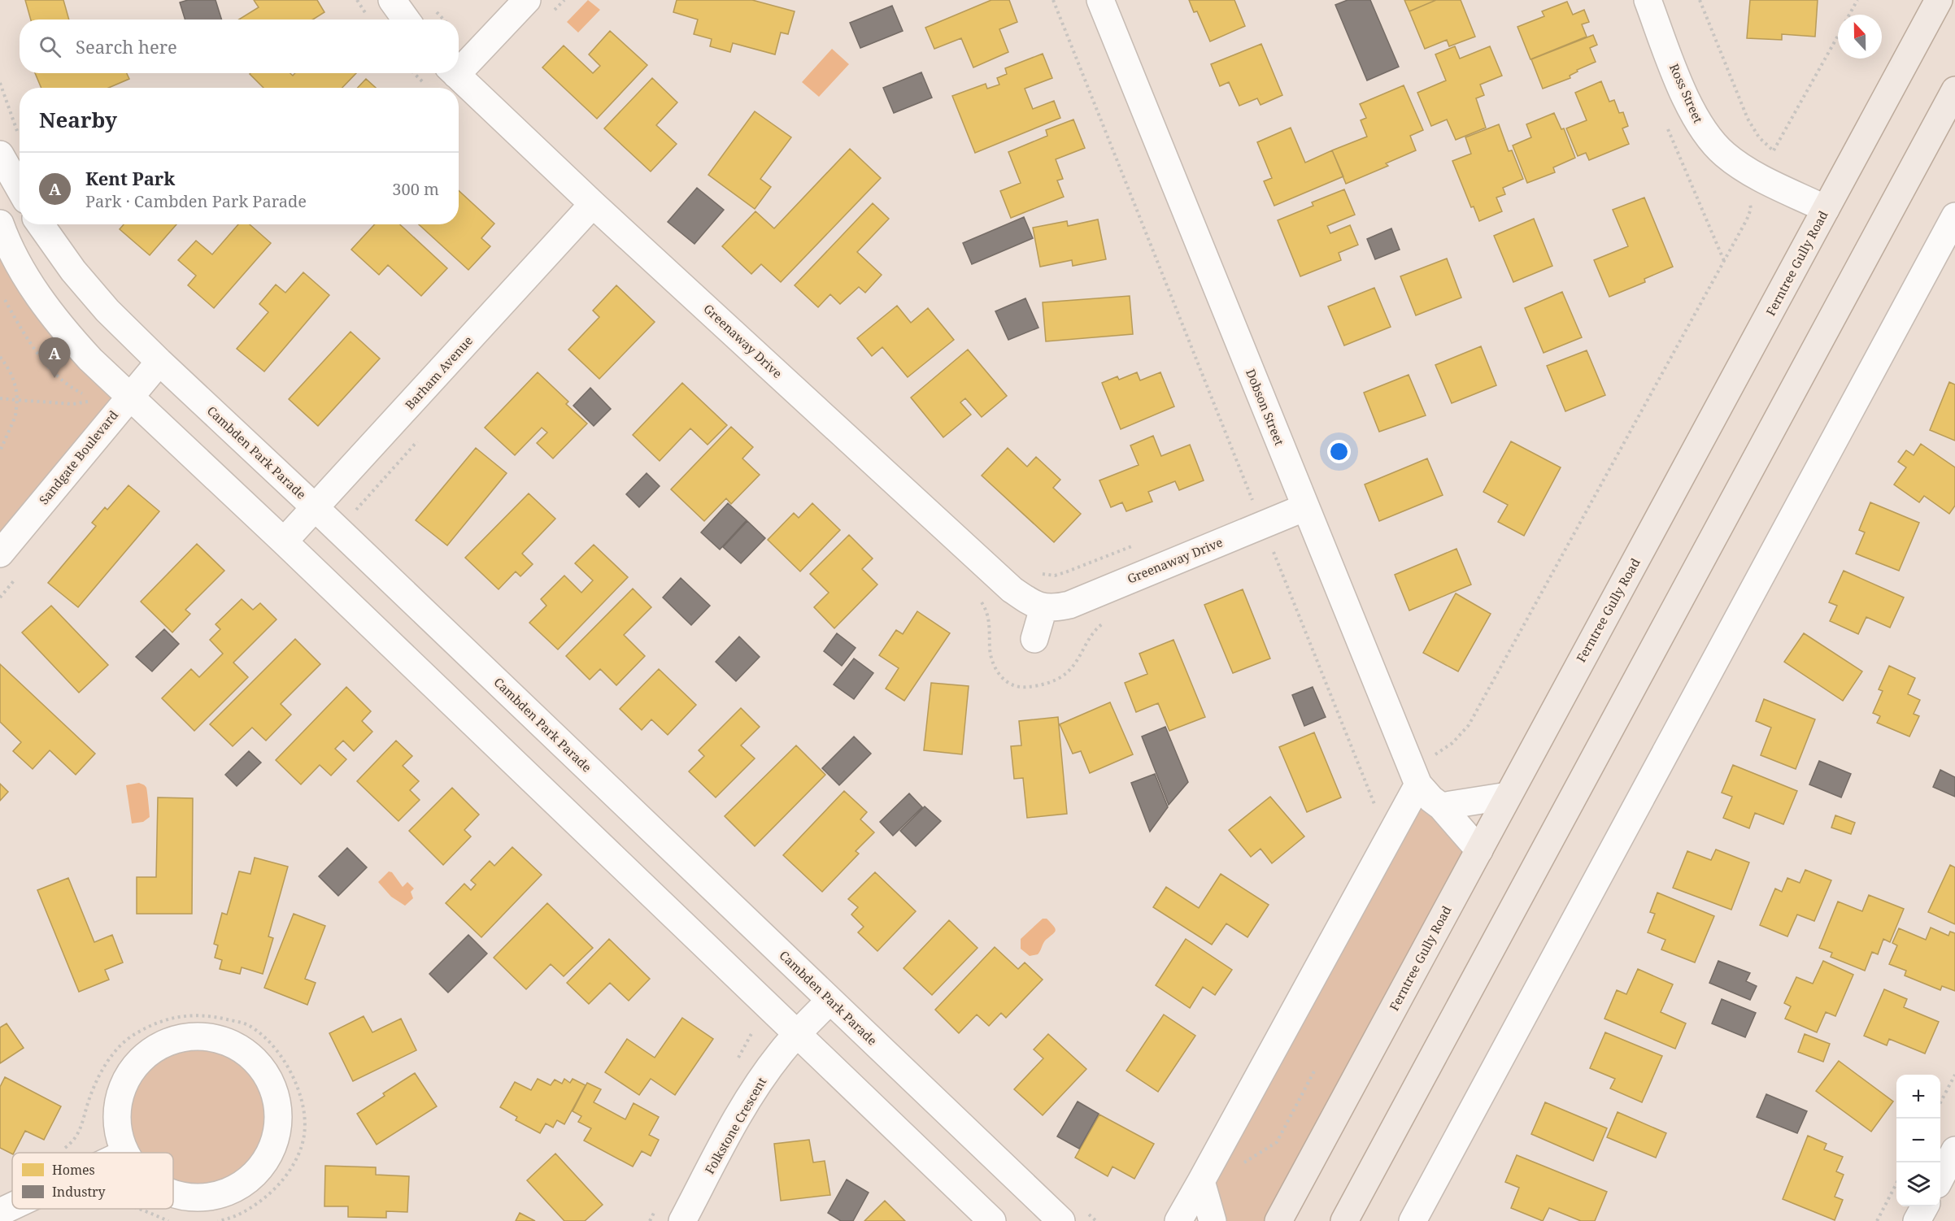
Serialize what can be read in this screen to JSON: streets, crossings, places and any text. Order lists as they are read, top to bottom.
{
  "streets": {
    "main road": ["Ferntree Gully Road"],
    "street": [
      "Ross Street",
      "Greenaway Drive",
      "Barham Avenue",
      "Dobson Street",
      "Cambden Park Parade",
      "Sandgate Boulevard",
      "Folkstone Crescent"
    ]
  },
  "crossings": [
    ["Ross Street", "Ferntree Gully Road"],
    ["Ferntree Gully Road", "Dobson Street"],
    ["Greenaway Drive", "Barham Avenue"],
    ["Greenaway Drive", "Dobson Street"],
    ["Barham Avenue", "Cambden Park Parade"],
    ["Cambden Park Parade", "Sandgate Boulevard"],
    ["Cambden Park Parade", "Folkstone Crescent"]
  ],
  "legend": ["Homes", "Industry"],
  "north": "top",
  "page": {
    "search": "Search here",
    "heading": "Nearby",
    "list": [
      {
        "mark": "A",
        "name": "Kent Park",
        "note": "Park · Cambden Park Parade",
        "value": "300 m"
      }
    ],
    "pins": "A",
    "map_buttons": ["+", "−"]
  }
}
